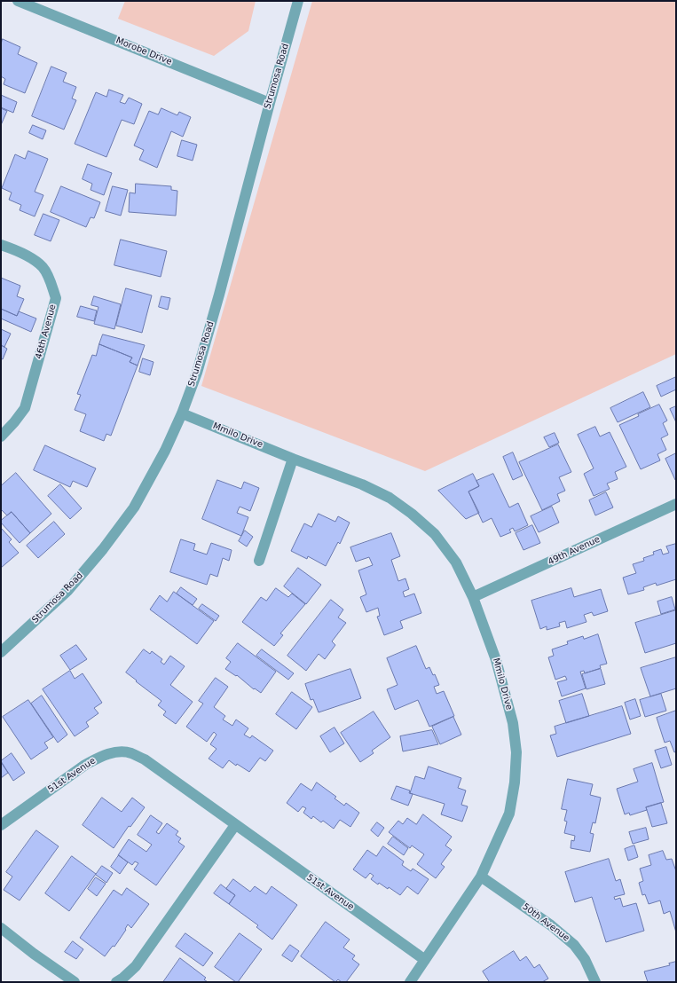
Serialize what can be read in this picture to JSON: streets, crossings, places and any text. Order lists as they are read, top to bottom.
{
  "streets": {
    "street": [
      "Morobe Drive",
      "Strumosa Road",
      "46th Avenue",
      "Mmilo Drive",
      "49th Avenue",
      "51st Avenue",
      "50th Avenue"
    ]
  },
  "crossings": [
    ["Morobe Drive", "Strumosa Road"],
    ["Strumosa Road", "Mmilo Drive"],
    ["Mmilo Drive", "49th Avenue"],
    ["Mmilo Drive", "51st Avenue"],
    ["Mmilo Drive", "50th Avenue"]
  ]
}
